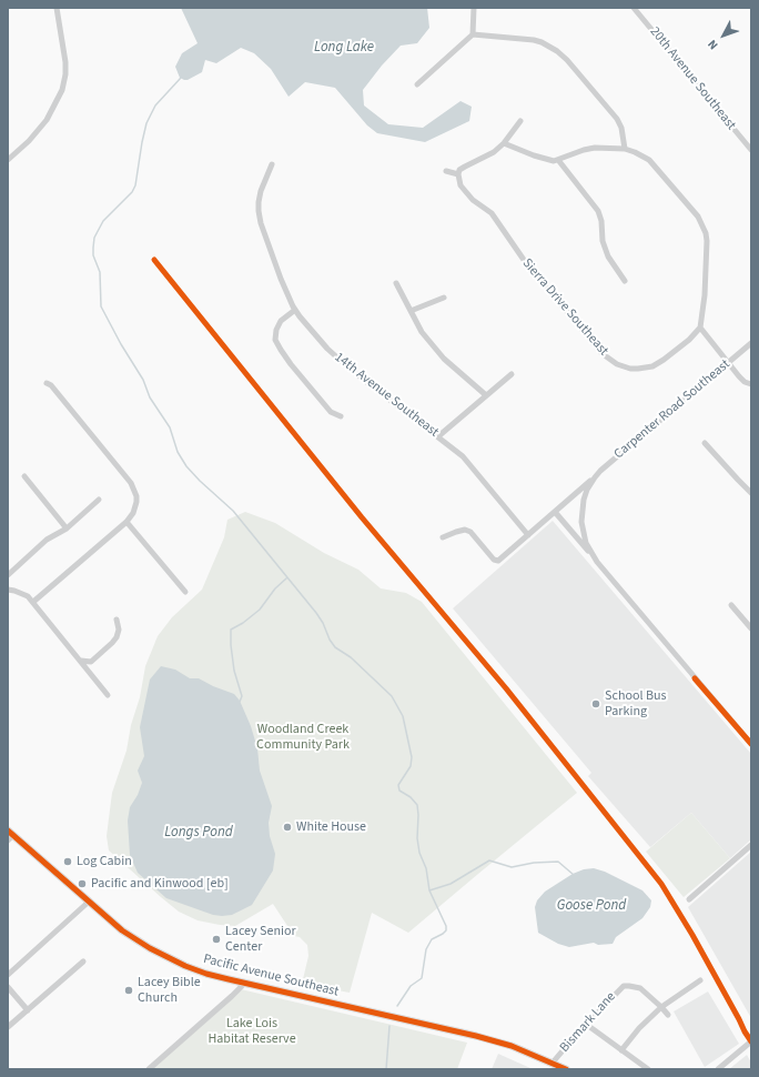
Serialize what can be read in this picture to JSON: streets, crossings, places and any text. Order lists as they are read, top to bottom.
{
  "streets": {
    "main road": ["Pacific Avenue Southeast"],
    "street": [
      "20th Avenue Southeast",
      "Sierra Drive Southeast",
      "14th Avenue Southeast",
      "Carpenter Road Southeast",
      "Bismark Lane"
    ]
  },
  "crossings": [
    ["14th Avenue Southeast", "Carpenter Road Southeast"],
    ["Pacific Avenue Southeast", "Bismark Lane"]
  ],
  "water": ["Long Lake", "Longs Pond", "Goose Pond"],
  "parks": ["Woodland Creek Community Park", "Lake Lois Habitat Reserve"],
  "places": [
    "School Bus Parking",
    "White House",
    "Log Cabin",
    "Pacific and Kinwood [eb]",
    "Lacey Senior Center",
    "Lacey Bible Church"
  ],
  "north": "bottom left"
}
